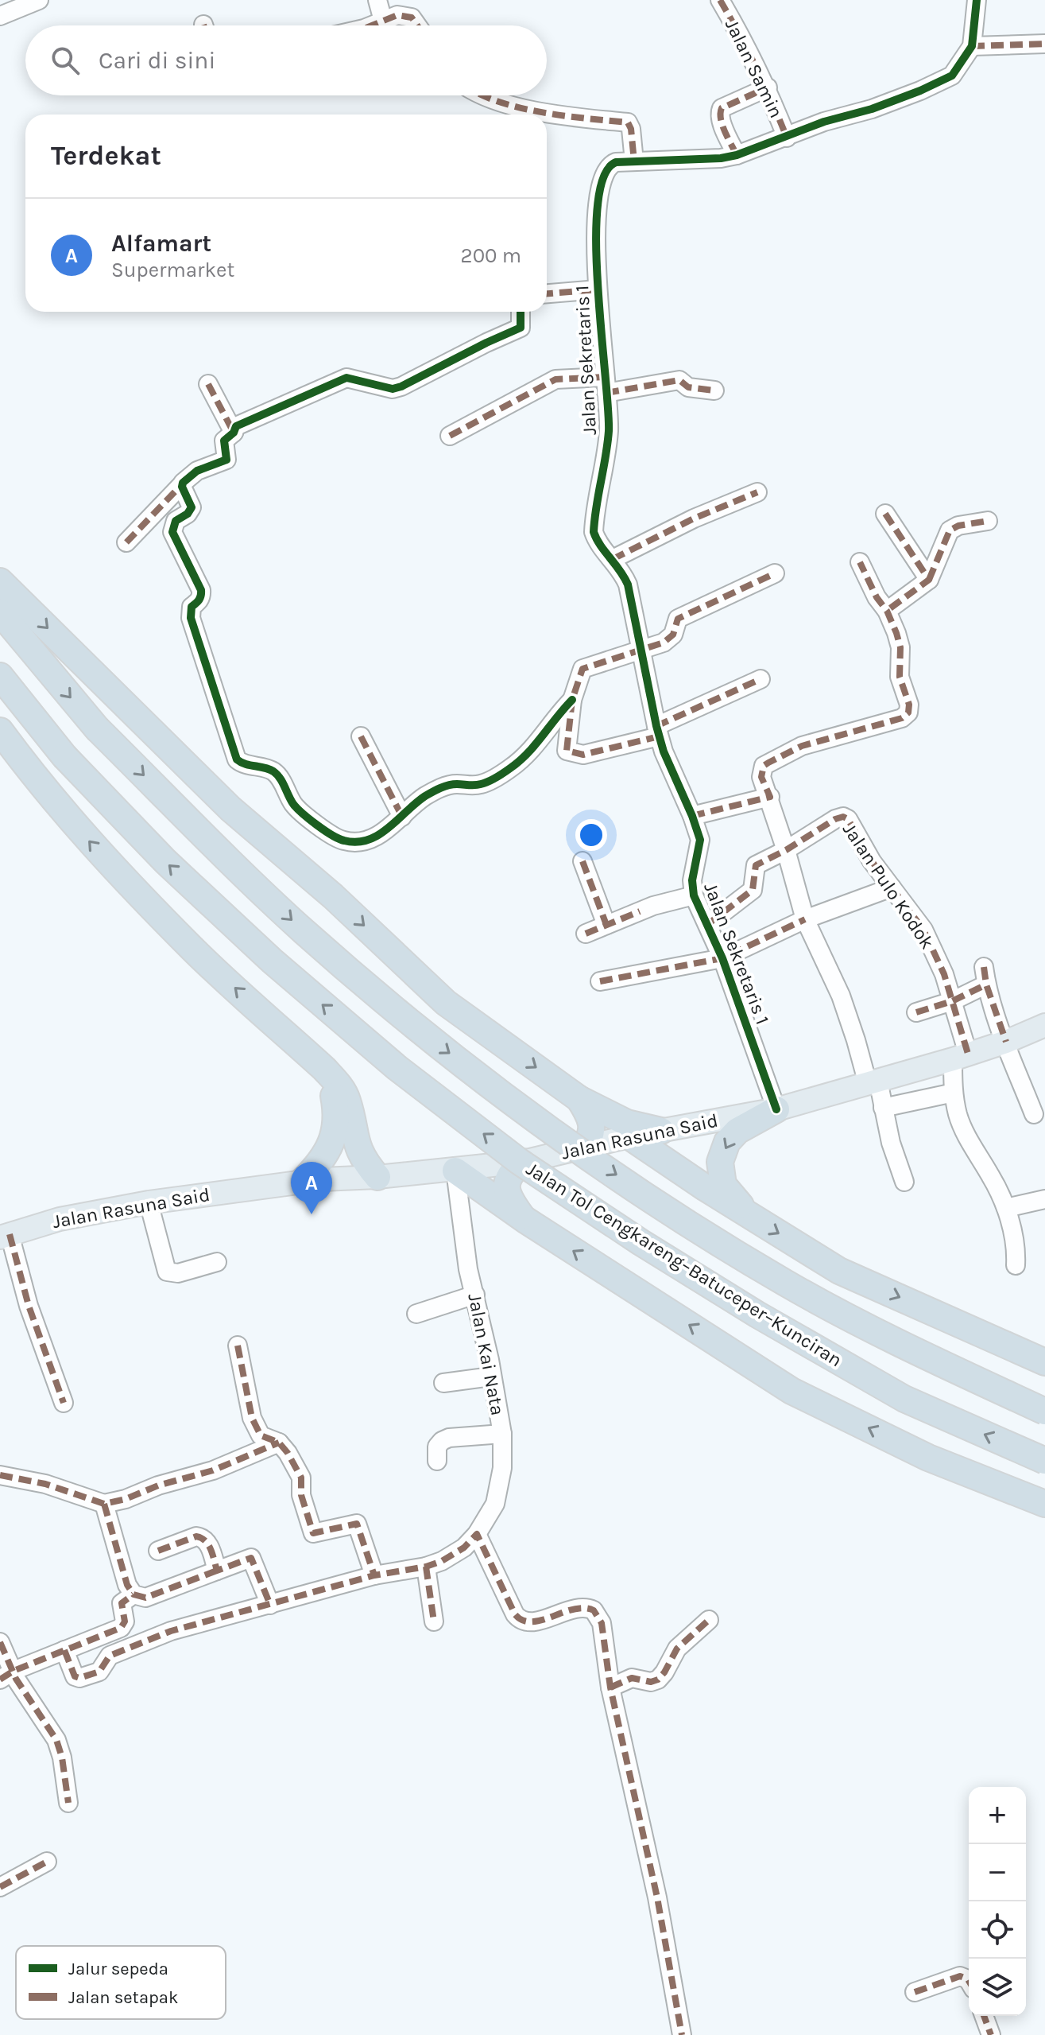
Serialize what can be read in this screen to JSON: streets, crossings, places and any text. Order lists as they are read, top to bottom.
{
  "streets": {
    "highway": ["Jalan Tol Cengkareng–Batuceper–Kunciran"],
    "main road": ["Jalan Rasuna Said"],
    "street": [
      "Jalan Samin",
      "Jalan Sekretaris 1",
      "Jalan Pulo Kodok",
      "Jalan Kai Nata"
    ]
  },
  "crossings": [
    ["Jalan Samin", "Jalan Sekretaris 1"],
    ["Jalan Sekretaris 1", "Jalan Pulo Kodok"],
    ["Jalan Sekretaris 1", "Jalan Rasuna Said"],
    ["Jalan Pulo Kodok", "Jalan Rasuna Said"],
    ["Jalan Rasuna Said", "Jalan Kai Nata"]
  ],
  "legend": ["Jalur sepeda", "Jalan setapak"],
  "page": {
    "search": "Cari di sini",
    "heading": "Terdekat",
    "list": [
      {
        "mark": "A",
        "name": "Alfamart",
        "note": "Supermarket",
        "value": "200 m"
      }
    ],
    "pins": "A",
    "map_buttons": ["+", "−"]
  }
}
